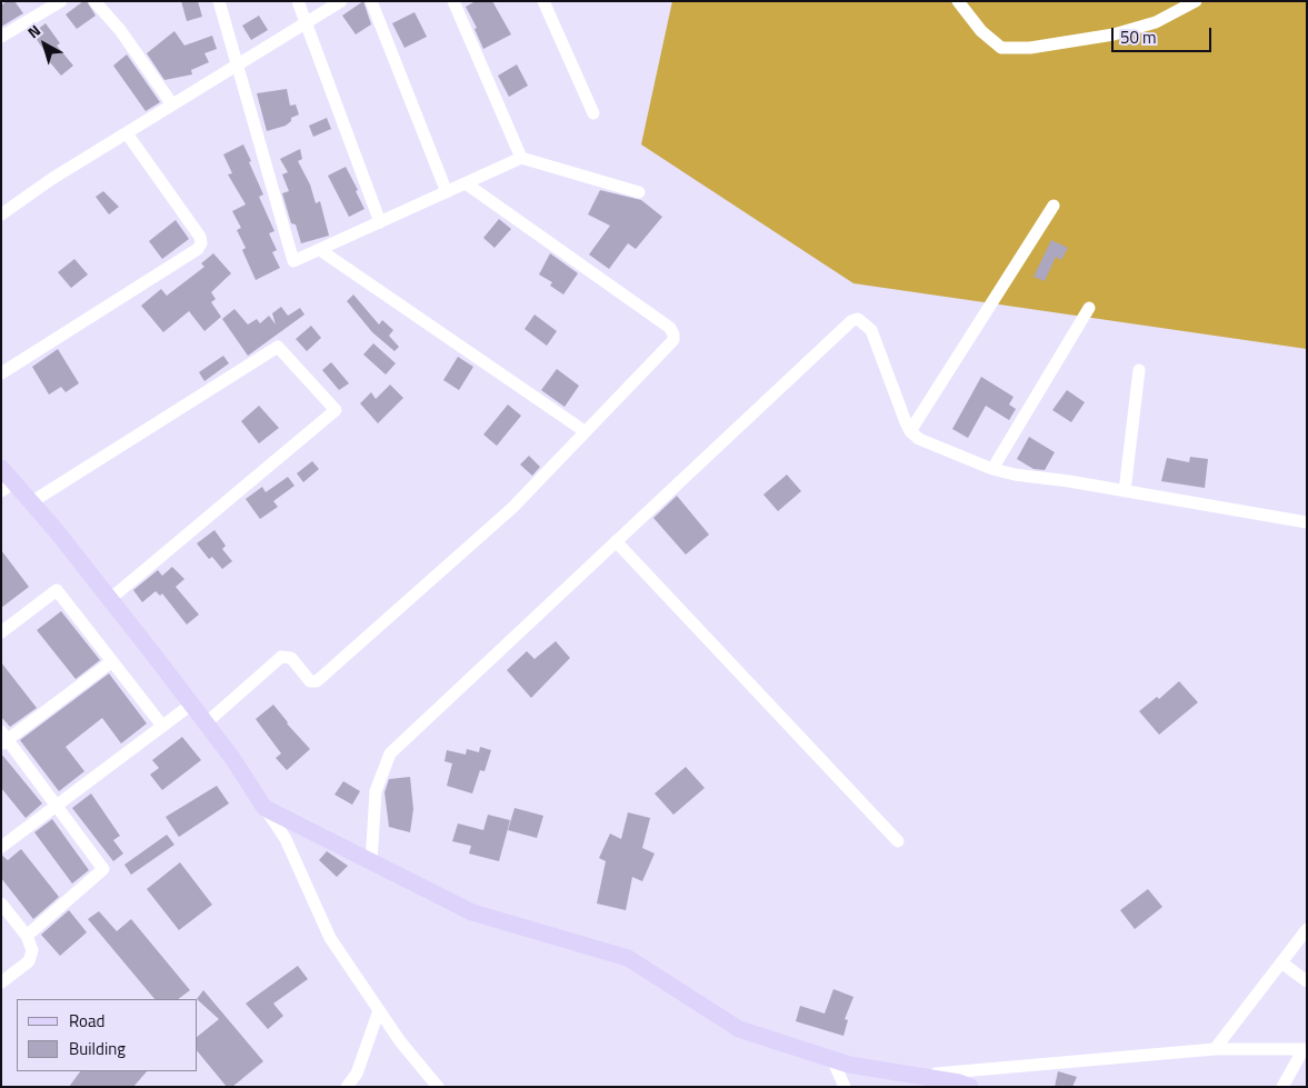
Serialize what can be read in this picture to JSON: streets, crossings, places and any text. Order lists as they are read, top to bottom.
{
  "legend": ["Road", "Building"],
  "scale_bar": "50 m",
  "north": "top left"
}
